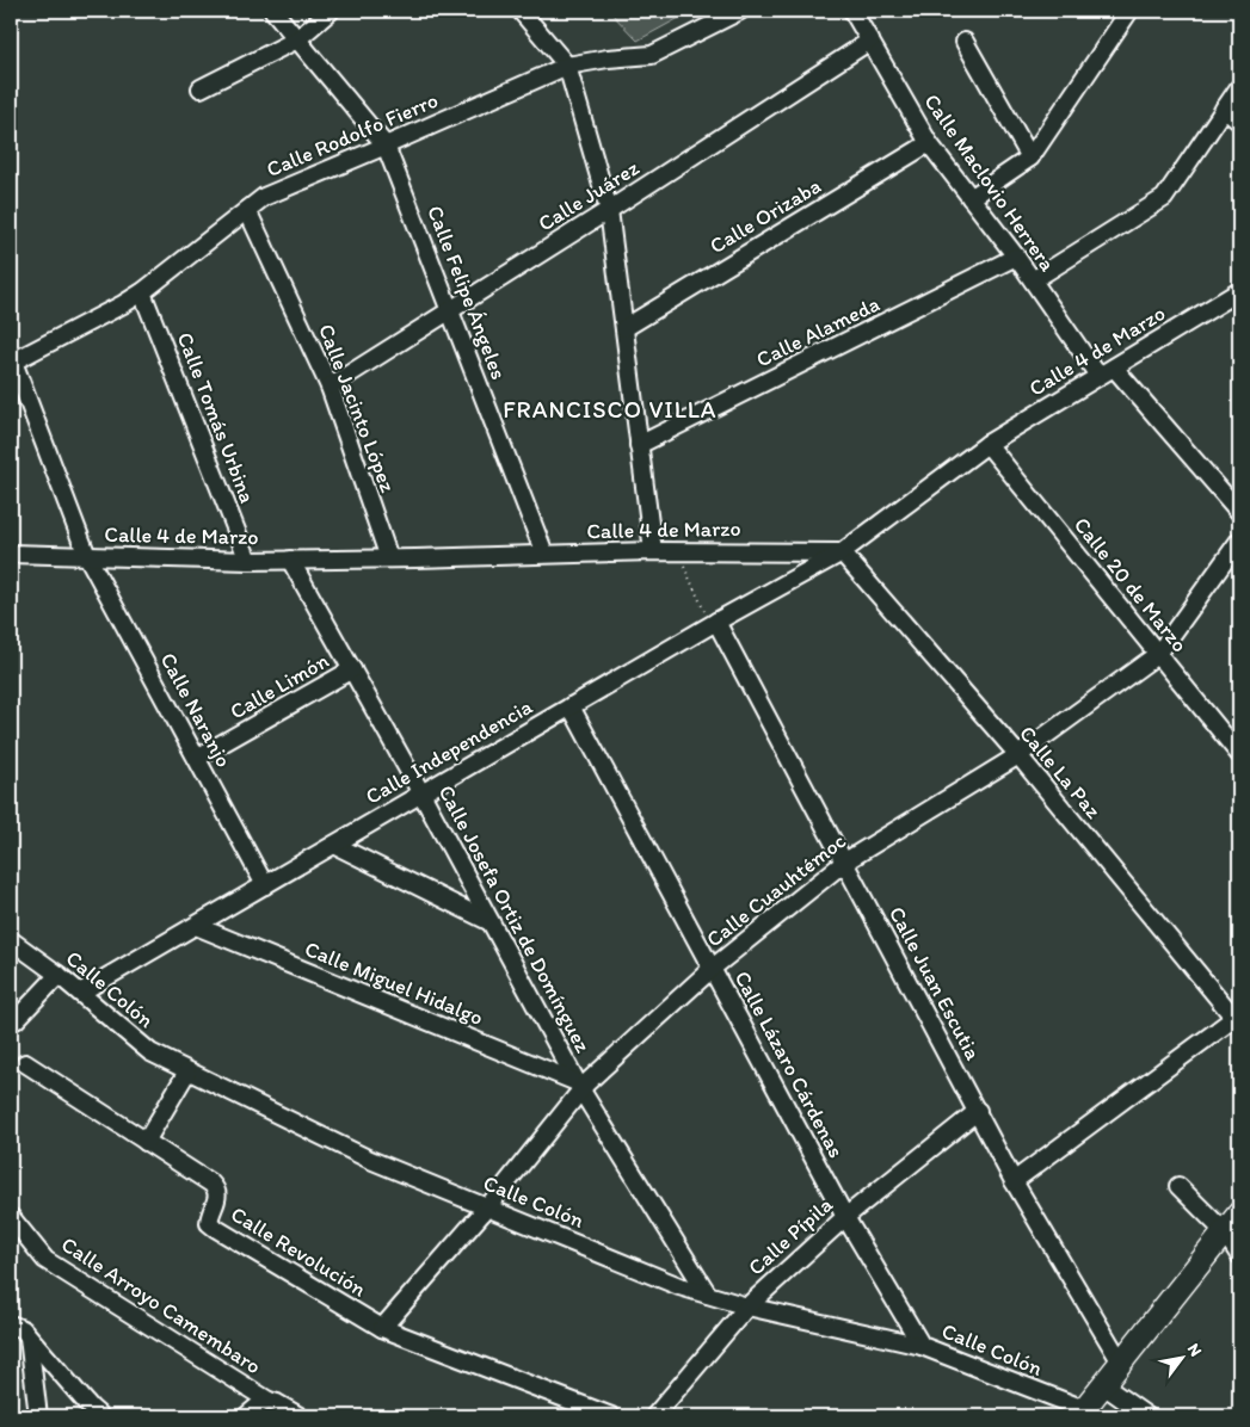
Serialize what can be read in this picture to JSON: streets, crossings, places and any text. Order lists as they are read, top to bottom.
{
  "streets": {
    "street": [
      "Calle Rodolfo Fierro",
      "Calle Maclovio Herrera",
      "Calle Juárez",
      "Calle Orizaba",
      "Calle Felipe Ángeles",
      "Calle Alameda",
      "Calle 4 de Marzo",
      "Calle Jacinto López",
      "Calle Tomás Urbina",
      "Calle 20 de Marzo",
      "Calle Limón",
      "Calle Naranjo",
      "Calle Independencia",
      "Calle La Paz",
      "Calle Cuauhtémoc",
      "Calle Josefa Ortiz de Domínguez",
      "Calle Miguel Hidalgo",
      "Calle Juan Escutia",
      "Calle Colón",
      "Calle Lázaro Cárdenas",
      "Calle Pípila",
      "Calle Revolución",
      "Calle Arroyo Camembaro"
    ]
  },
  "crossings": [
    ["Calle Rodolfo Fierro", "Calle Felipe Ángeles"],
    ["Calle Rodolfo Fierro", "Calle Jacinto López"],
    ["Calle Rodolfo Fierro", "Calle Tomás Urbina"],
    ["Calle Rodolfo Fierro", "Calle Naranjo"],
    ["Calle Maclovio Herrera", "Calle Juárez"],
    ["Calle Maclovio Herrera", "Calle Orizaba"],
    ["Calle Maclovio Herrera", "Calle Alameda"],
    ["Calle Maclovio Herrera", "Calle 4 de Marzo"],
    ["Calle Juárez", "Calle Felipe Ángeles"],
    ["Calle Juárez", "Calle Jacinto López"],
    ["Calle Felipe Ángeles", "Calle 4 de Marzo"],
    ["Calle 4 de Marzo", "Calle Jacinto López"],
    ["Calle 4 de Marzo", "Calle Tomás Urbina"],
    ["Calle 4 de Marzo", "Calle 20 de Marzo"],
    ["Calle 4 de Marzo", "Calle Naranjo"],
    ["Calle 4 de Marzo", "Calle Independencia"],
    ["Calle 4 de Marzo", "Calle La Paz"],
    ["Calle 4 de Marzo", "Calle Josefa Ortiz de Domínguez"],
    ["Calle 20 de Marzo", "Calle Cuauhtémoc"],
    ["Calle Limón", "Calle Naranjo"],
    ["Calle Limón", "Calle Josefa Ortiz de Domínguez"],
    ["Calle Naranjo", "Calle Independencia"],
    ["Calle Independencia", "Calle La Paz"],
    ["Calle Independencia", "Calle Josefa Ortiz de Domínguez"],
    ["Calle Independencia", "Calle Miguel Hidalgo"],
    ["Calle Independencia", "Calle Juan Escutia"],
    ["Calle Independencia", "Calle Colón"],
    ["Calle Independencia", "Calle Lázaro Cárdenas"],
    ["Calle La Paz", "Calle Cuauhtémoc"],
    ["Calle Cuauhtémoc", "Calle Josefa Ortiz de Domínguez"],
    ["Calle Cuauhtémoc", "Calle Miguel Hidalgo"],
    ["Calle Cuauhtémoc", "Calle Juan Escutia"],
    ["Calle Cuauhtémoc", "Calle Colón"],
    ["Calle Cuauhtémoc", "Calle Lázaro Cárdenas"],
    ["Calle Cuauhtémoc", "Calle Revolución"],
    ["Calle Josefa Ortiz de Domínguez", "Calle Miguel Hidalgo"],
    ["Calle Josefa Ortiz de Domínguez", "Calle Colón"],
    ["Calle Juan Escutia", "Calle Pípila"],
    ["Calle Colón", "Calle Lázaro Cárdenas"],
    ["Calle Colón", "Calle Pípila"],
    ["Calle Lázaro Cárdenas", "Calle Pípila"]
  ],
  "districts": ["FRANCISCO VILLA"],
  "north": "top right"
}
